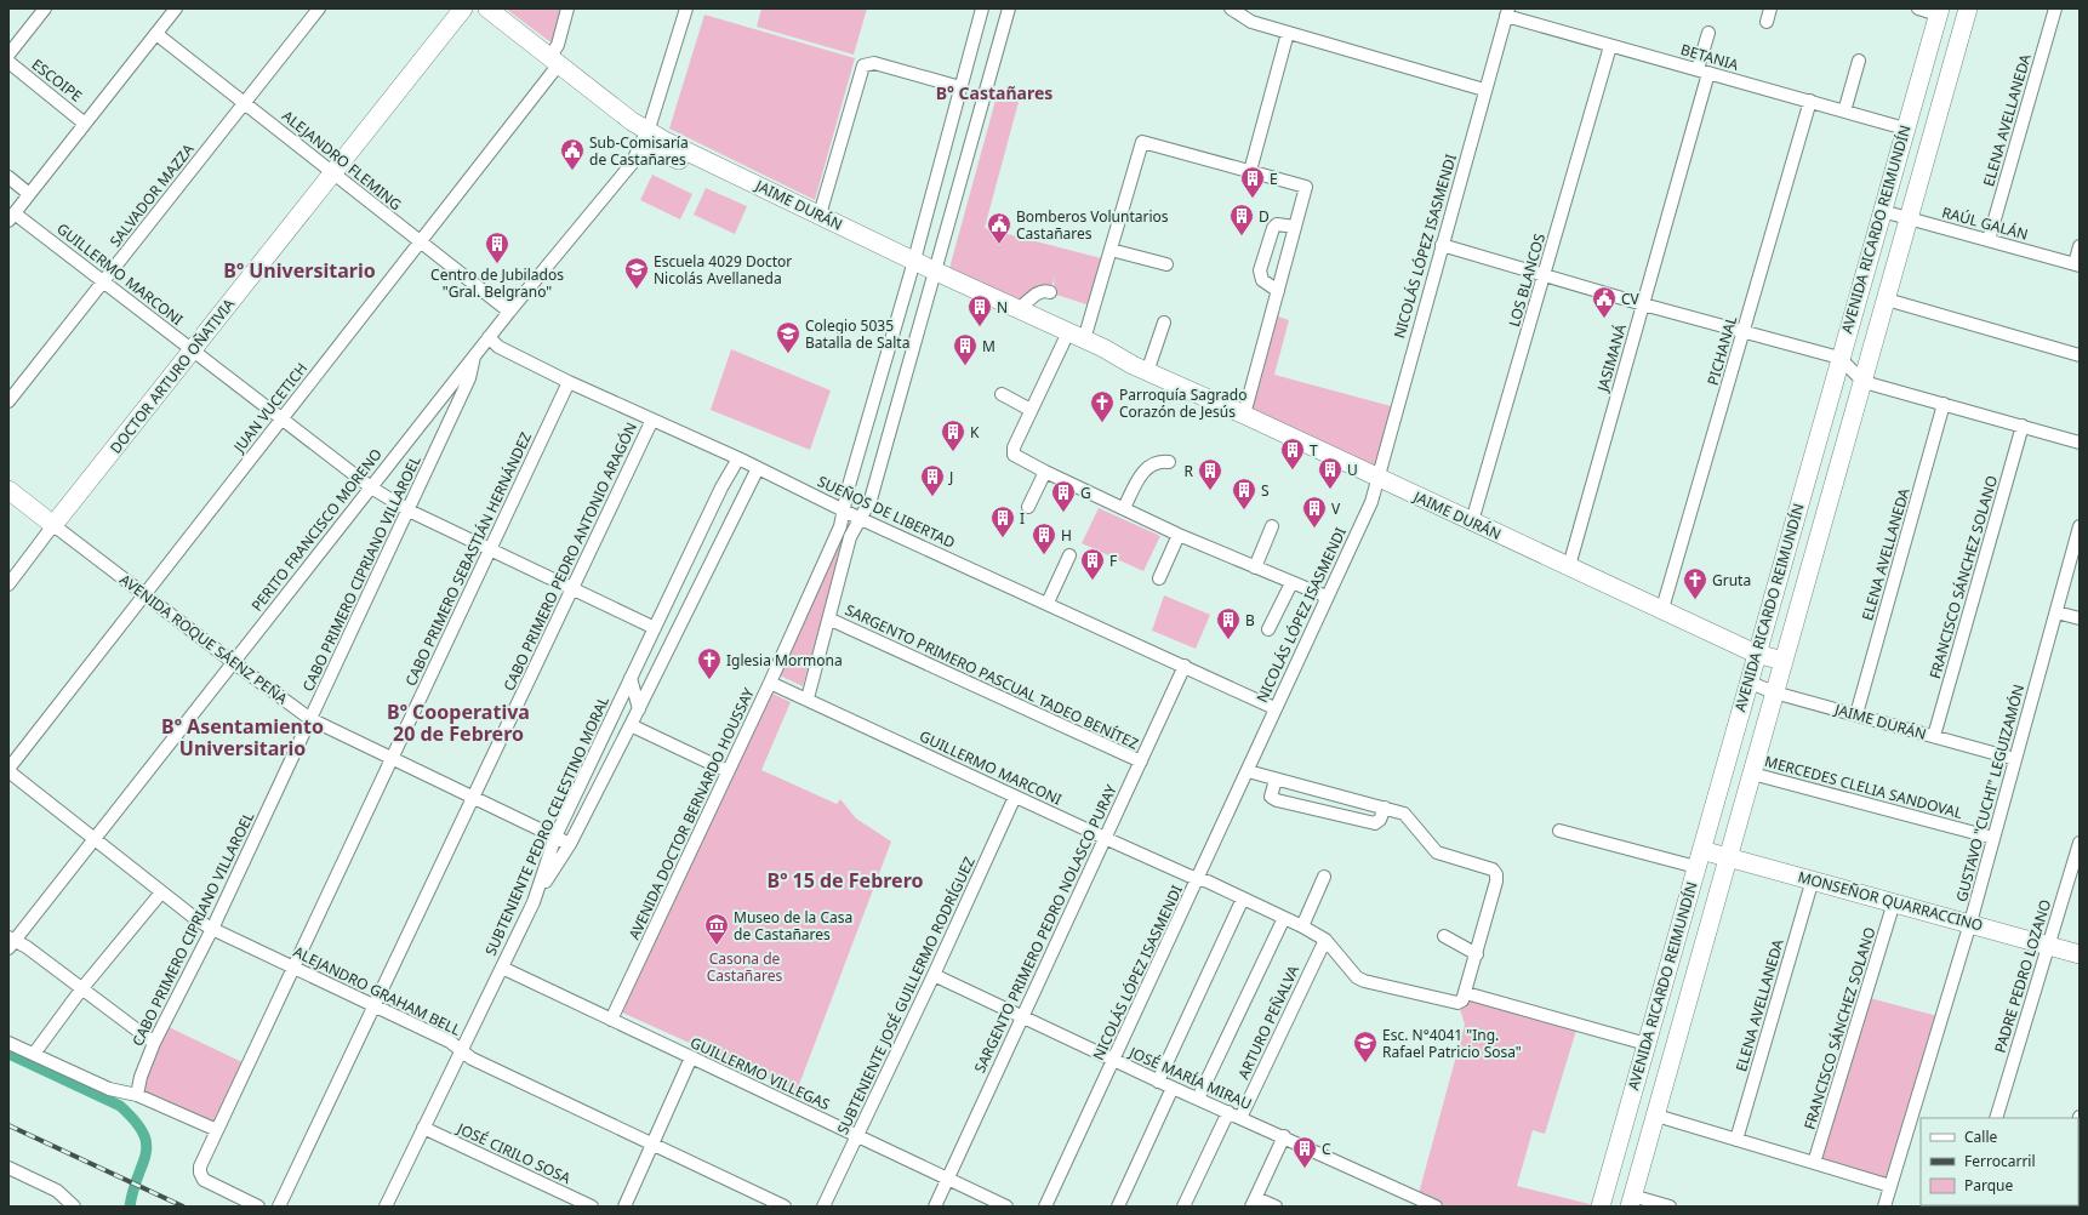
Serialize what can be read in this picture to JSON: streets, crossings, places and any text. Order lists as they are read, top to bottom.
{
  "streets": {
    "street": [
      "BETANIA",
      "ESCOIPE",
      "ELENA AVELLANEDA",
      "ALEJANDRO FLEMING",
      "SALVADOR MAZZA",
      "JAIME DURÁN",
      "RAÚL GALÁN",
      "AVENIDA RICARDO REIMUNDÍN",
      "NICOLÁS LÓPEZ ISASMENDI",
      "GUILLERMO MARCONI",
      "LOS BLANCOS",
      "PICHANAL",
      "JASIMANÁ",
      "DOCTOR ARTURO OÑATIVIA",
      "JUAN VUCETICH",
      "SUEÑOS DE LIBERTAD",
      "PERITO FRANCISCO MORENO",
      "CABO PRIMERO PEDRO ANTONIO ARAGÓN",
      "CABO PRIMERO SEBASTIÁN HERNÁNDEZ",
      "CABO PRIMERO CIPRIANO VILLAROEL",
      "FRANCISCO SÁNCHEZ SOLANO",
      "AVENIDA ROQUE SÁENZ PEÑA",
      "SARGENTO PRIMERO PASCUAL TADEO BENÍTEZ",
      "MERCEDES CLELIA SANDOVAL",
      "GUSTAVO \"CUCHI\" LEGUIZAMÓN",
      "AVENIDA DOCTOR BERNARDO HOUSSAY",
      "SUBTENIENTE PEDRO CELESTINO MORAL",
      "MONSEÑOR QUARRACCINO",
      "SARGENTO PRIMERO PEDRO NOLASCO PURAY",
      "PADRE PEDRO LOZANO",
      "ALEJANDRO GRAHAM BELL",
      "SUBTENIENTE JOSÉ GUILLERMO RODRÍGUEZ",
      "ARTURO PEÑALVA",
      "GUILLERMO VILLEGAS",
      "JOSÉ MARÍA MIRAU",
      "JOSÉ CIRILO SOSA"
    ]
  },
  "crossings": [
    ["BETANIA", "AVENIDA RICARDO REIMUNDÍN"],
    ["BETANIA", "NICOLÁS LÓPEZ ISASMENDI"],
    ["BETANIA", "LOS BLANCOS"],
    ["BETANIA", "PICHANAL"],
    ["BETANIA", "JASIMANÁ"],
    ["ELENA AVELLANEDA", "JAIME DURÁN"],
    ["ELENA AVELLANEDA", "RAÚL GALÁN"],
    ["ELENA AVELLANEDA", "MONSEÑOR QUARRACCINO"],
    ["ALEJANDRO FLEMING", "SALVADOR MAZZA"],
    ["ALEJANDRO FLEMING", "DOCTOR ARTURO OÑATIVIA"],
    ["ALEJANDRO FLEMING", "JUAN VUCETICH"],
    ["ALEJANDRO FLEMING", "PERITO FRANCISCO MORENO"],
    ["SALVADOR MAZZA", "GUILLERMO MARCONI"],
    ["JAIME DURÁN", "AVENIDA RICARDO REIMUNDÍN"],
    ["JAIME DURÁN", "NICOLÁS LÓPEZ ISASMENDI"],
    ["JAIME DURÁN", "LOS BLANCOS"],
    ["JAIME DURÁN", "PICHANAL"],
    ["JAIME DURÁN", "JASIMANÁ"],
    ["JAIME DURÁN", "JUAN VUCETICH"],
    ["JAIME DURÁN", "PERITO FRANCISCO MORENO"],
    ["JAIME DURÁN", "FRANCISCO SÁNCHEZ SOLANO"],
    ["JAIME DURÁN", "GUSTAVO \"CUCHI\" LEGUIZAMÓN"],
    ["JAIME DURÁN", "AVENIDA DOCTOR BERNARDO HOUSSAY"],
    ["RAÚL GALÁN", "AVENIDA RICARDO REIMUNDÍN"],
    ["AVENIDA RICARDO REIMUNDÍN", "MERCEDES CLELIA SANDOVAL"],
    ["AVENIDA RICARDO REIMUNDÍN", "MONSEÑOR QUARRACCINO"],
    ["NICOLÁS LÓPEZ ISASMENDI", "GUILLERMO MARCONI"],
    ["NICOLÁS LÓPEZ ISASMENDI", "SUEÑOS DE LIBERTAD"],
    ["NICOLÁS LÓPEZ ISASMENDI", "JOSÉ MARÍA MIRAU"],
    ["GUILLERMO MARCONI", "DOCTOR ARTURO OÑATIVIA"],
    ["GUILLERMO MARCONI", "JUAN VUCETICH"],
    ["GUILLERMO MARCONI", "PERITO FRANCISCO MORENO"],
    ["GUILLERMO MARCONI", "CABO PRIMERO PEDRO ANTONIO ARAGÓN"],
    ["GUILLERMO MARCONI", "CABO PRIMERO SEBASTIÁN HERNÁNDEZ"],
    ["GUILLERMO MARCONI", "CABO PRIMERO CIPRIANO VILLAROEL"],
    ["GUILLERMO MARCONI", "AVENIDA DOCTOR BERNARDO HOUSSAY"],
    ["GUILLERMO MARCONI", "SUBTENIENTE PEDRO CELESTINO MORAL"],
    ["GUILLERMO MARCONI", "SARGENTO PRIMERO PEDRO NOLASCO PURAY"],
    ["GUILLERMO MARCONI", "SUBTENIENTE JOSÉ GUILLERMO RODRÍGUEZ"],
    ["GUILLERMO MARCONI", "ARTURO PEÑALVA"],
    ["DOCTOR ARTURO OÑATIVIA", "AVENIDA ROQUE SÁENZ PEÑA"],
    ["JUAN VUCETICH", "AVENIDA ROQUE SÁENZ PEÑA"],
    ["JUAN VUCETICH", "ALEJANDRO GRAHAM BELL"],
    ["SUEÑOS DE LIBERTAD", "PERITO FRANCISCO MORENO"],
    ["SUEÑOS DE LIBERTAD", "CABO PRIMERO PEDRO ANTONIO ARAGÓN"],
    ["SUEÑOS DE LIBERTAD", "CABO PRIMERO SEBASTIÁN HERNÁNDEZ"],
    ["SUEÑOS DE LIBERTAD", "AVENIDA DOCTOR BERNARDO HOUSSAY"],
    ["SUEÑOS DE LIBERTAD", "SUBTENIENTE PEDRO CELESTINO MORAL"],
    ["SUEÑOS DE LIBERTAD", "SARGENTO PRIMERO PEDRO NOLASCO PURAY"],
    ["PERITO FRANCISCO MORENO", "CABO PRIMERO CIPRIANO VILLAROEL"],
    ["PERITO FRANCISCO MORENO", "AVENIDA ROQUE SÁENZ PEÑA"],
    ["PERITO FRANCISCO MORENO", "ALEJANDRO GRAHAM BELL"],
    ["CABO PRIMERO PEDRO ANTONIO ARAGÓN", "AVENIDA ROQUE SÁENZ PEÑA"],
    ["CABO PRIMERO PEDRO ANTONIO ARAGÓN", "ALEJANDRO GRAHAM BELL"],
    ["CABO PRIMERO SEBASTIÁN HERNÁNDEZ", "AVENIDA ROQUE SÁENZ PEÑA"],
    ["CABO PRIMERO SEBASTIÁN HERNÁNDEZ", "ALEJANDRO GRAHAM BELL"],
    ["CABO PRIMERO CIPRIANO VILLAROEL", "AVENIDA ROQUE SÁENZ PEÑA"],
    ["CABO PRIMERO CIPRIANO VILLAROEL", "ALEJANDRO GRAHAM BELL"],
    ["FRANCISCO SÁNCHEZ SOLANO", "MONSEÑOR QUARRACCINO"],
    ["AVENIDA ROQUE SÁENZ PEÑA", "SUBTENIENTE PEDRO CELESTINO MORAL"],
    ["SARGENTO PRIMERO PASCUAL TADEO BENÍTEZ", "SARGENTO PRIMERO PEDRO NOLASCO PURAY"],
    ["MERCEDES CLELIA SANDOVAL", "GUSTAVO \"CUCHI\" LEGUIZAMÓN"],
    ["GUSTAVO \"CUCHI\" LEGUIZAMÓN", "MONSEÑOR QUARRACCINO"],
    ["AVENIDA DOCTOR BERNARDO HOUSSAY", "GUILLERMO VILLEGAS"],
    ["SUBTENIENTE PEDRO CELESTINO MORAL", "ALEJANDRO GRAHAM BELL"],
    ["SUBTENIENTE PEDRO CELESTINO MORAL", "GUILLERMO VILLEGAS"],
    ["SUBTENIENTE PEDRO CELESTINO MORAL", "JOSÉ CIRILO SOSA"],
    ["MONSEÑOR QUARRACCINO", "PADRE PEDRO LOZANO"],
    ["SARGENTO PRIMERO PEDRO NOLASCO PURAY", "GUILLERMO VILLEGAS"],
    ["SARGENTO PRIMERO PEDRO NOLASCO PURAY", "JOSÉ MARÍA MIRAU"],
    ["SUBTENIENTE JOSÉ GUILLERMO RODRÍGUEZ", "GUILLERMO VILLEGAS"],
    ["SUBTENIENTE JOSÉ GUILLERMO RODRÍGUEZ", "JOSÉ MARÍA MIRAU"],
    ["ARTURO PEÑALVA", "JOSÉ MARÍA MIRAU"]
  ],
  "districts": [
    "B° Castañares",
    "Bº Universitario",
    "Bº Cooperativa 20 de Febrero",
    "Bº Asentamiento Universitario",
    "Bº 15 de Febrero"
  ],
  "parks": ["Casona de Castañares"],
  "places": {
    "public building": ["Sub-Comisaría de Castañares", "Bomberos Voluntarios Castañares", "CV"],
    "building": [
      "E",
      "D",
      "Centro de Jubilados \"Gral. Belgrano\"",
      "N",
      "M",
      "K",
      "T",
      "U",
      "R",
      "J",
      "S",
      "G",
      "V",
      "I",
      "H",
      "F",
      "B",
      "C"
    ],
    "school or university": ["Escuela 4029 Doctor Nicolás Avellaneda", "Colegio 5035 Batalla de Salta", "Esc. N°4041 \"Ing. Rafael Patricio Sosa\""],
    "church": ["Parroquía Sagrado Corazón de Jesús", "Gruta", "Iglesia Mormona"],
    "museum": ["Museo de la Casa de Castañares"]
  },
  "legend": ["Calle", "Ferrocarril", "Parque"]
}
